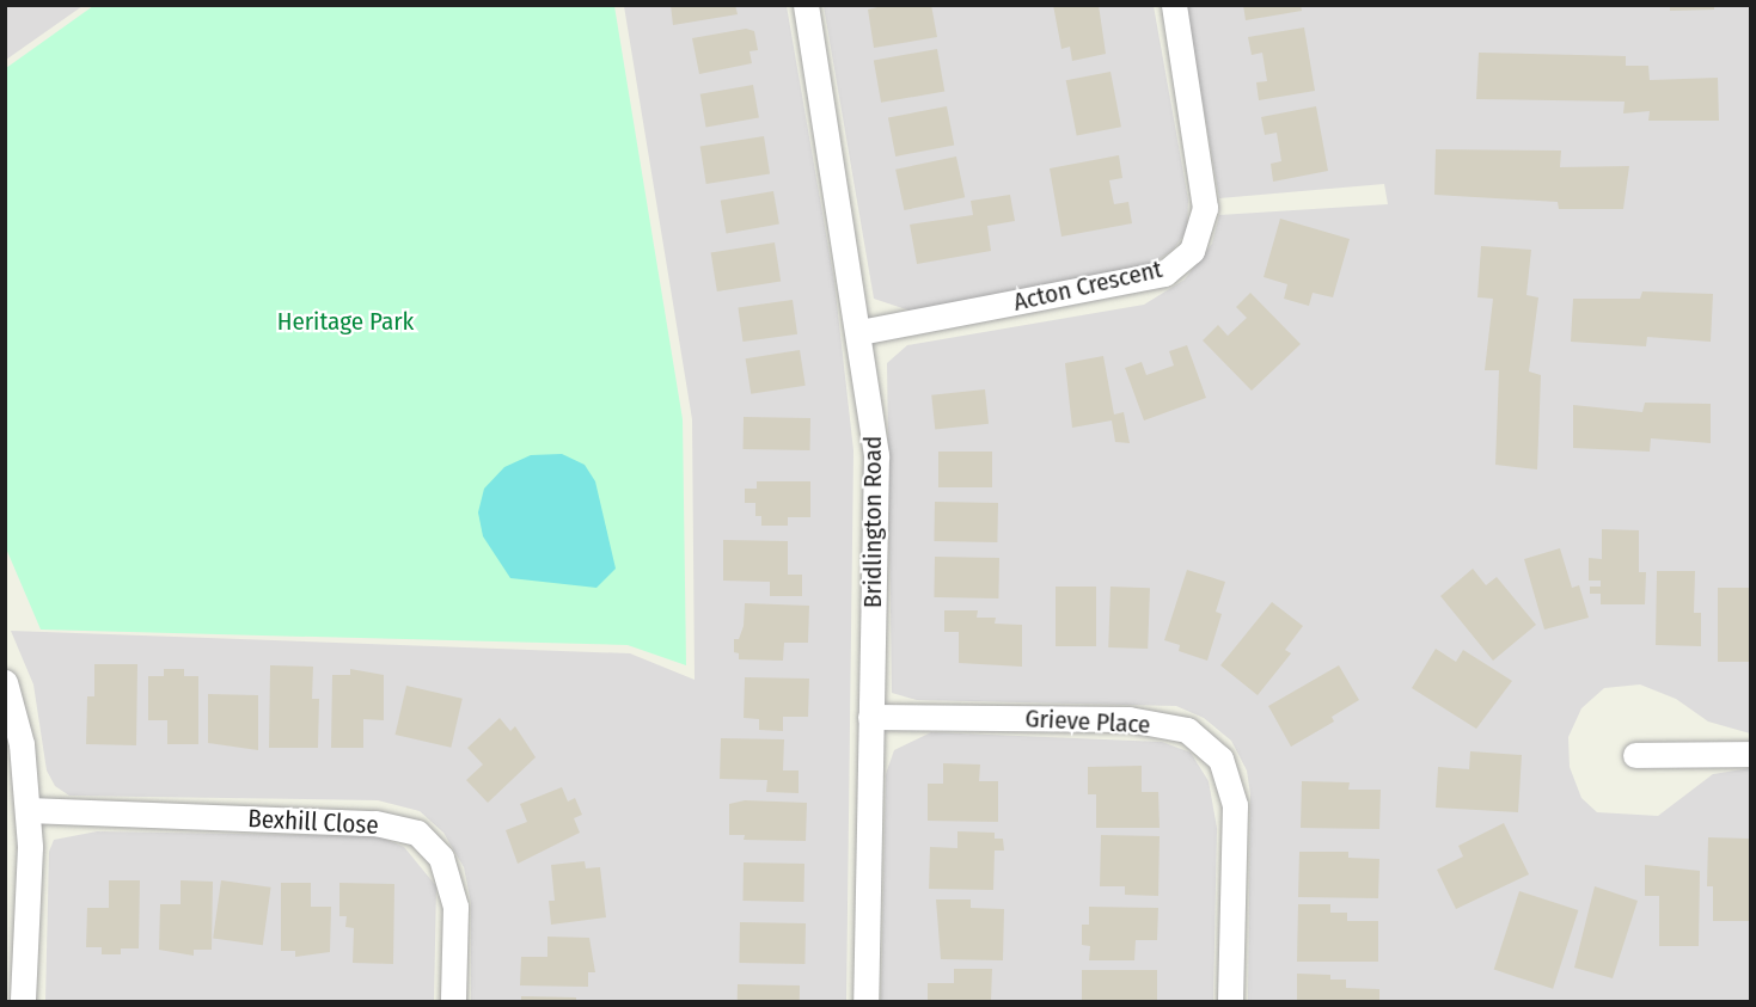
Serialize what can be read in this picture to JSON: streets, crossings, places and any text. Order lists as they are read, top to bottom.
{
  "streets": {
    "street": [
      "Acton Crescent",
      "Bridlington Road",
      "Grieve Place",
      "Bexhill Close"
    ]
  },
  "crossings": [
    ["Acton Crescent", "Bridlington Road"],
    ["Bridlington Road", "Grieve Place"]
  ],
  "parks": ["Heritage Park"]
}
